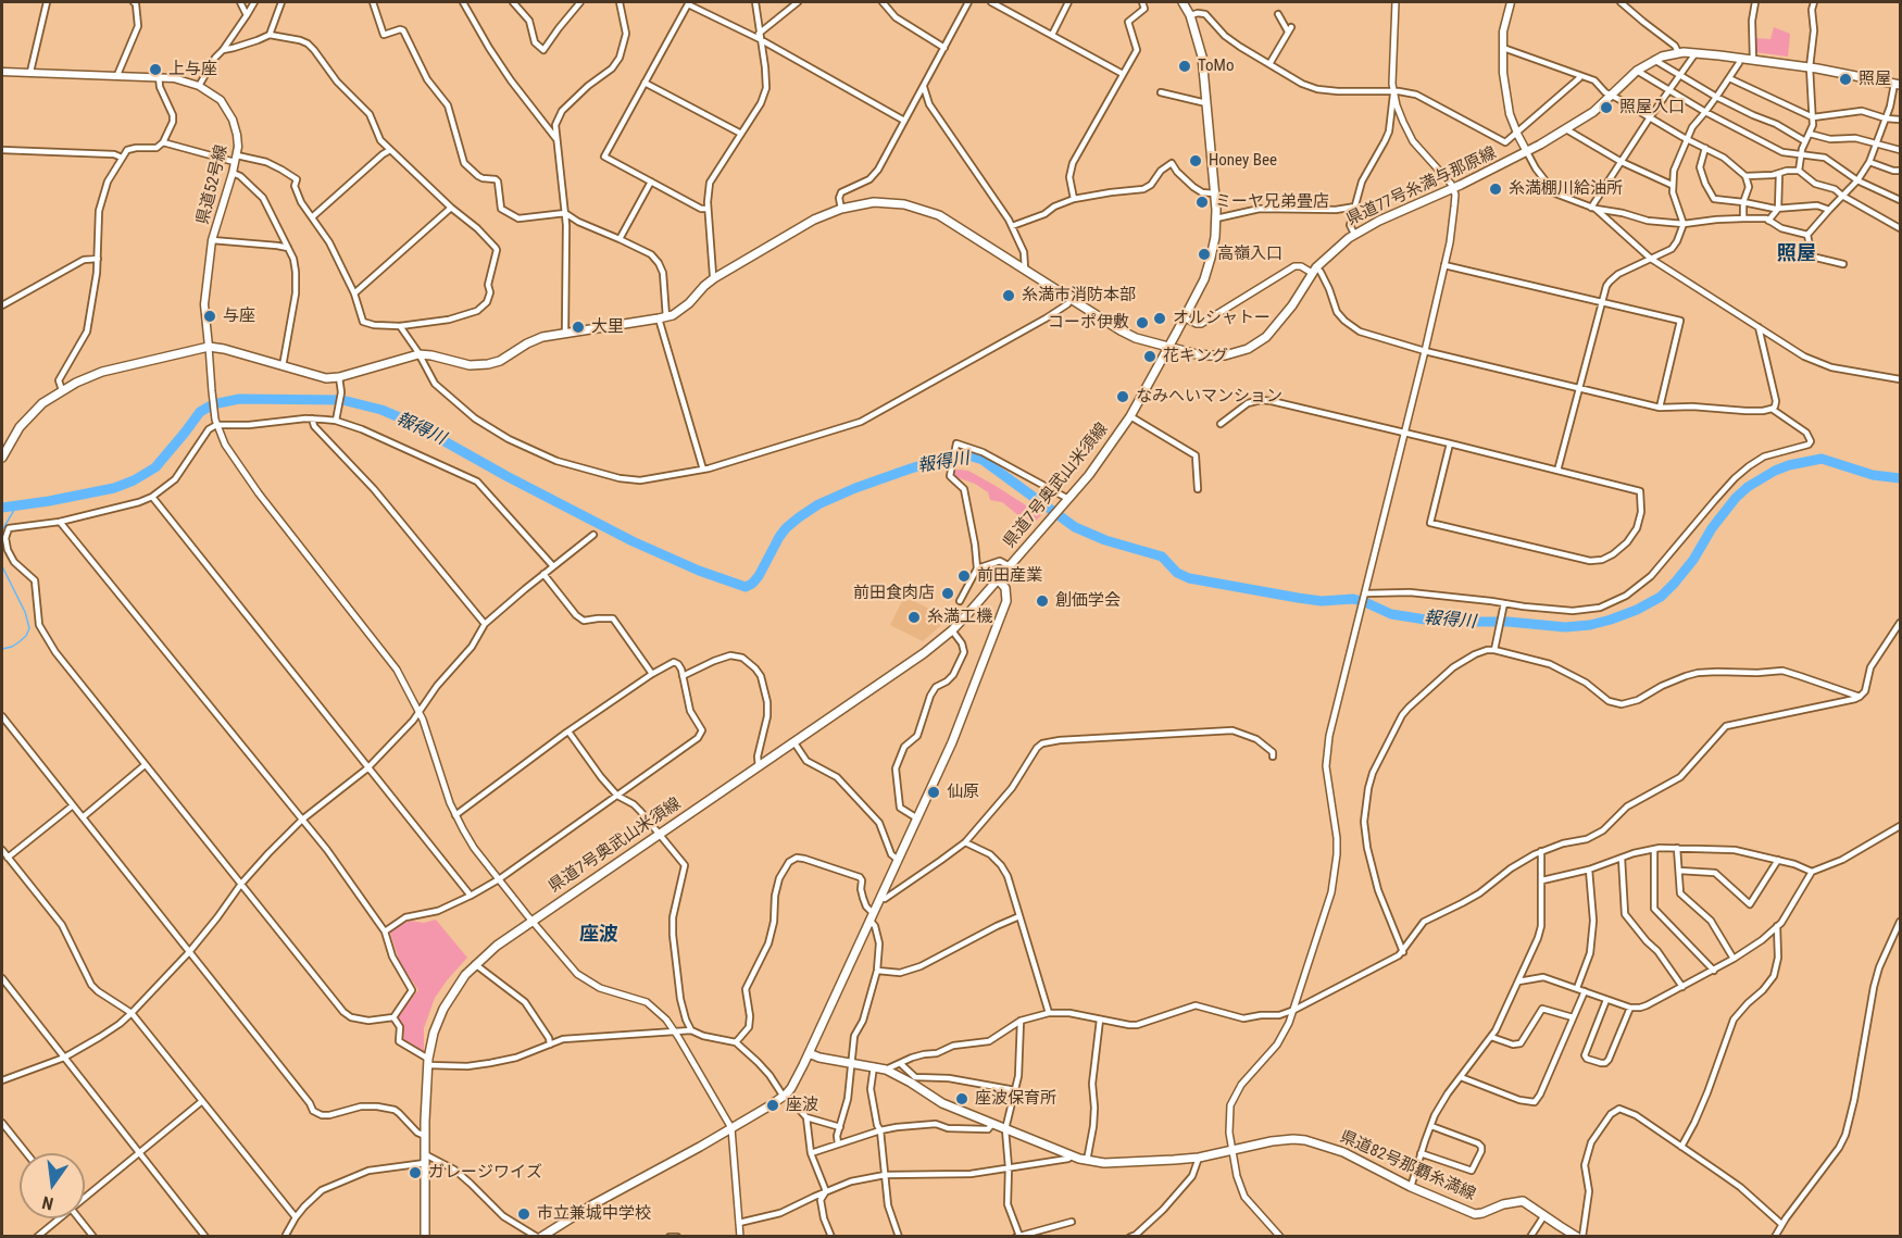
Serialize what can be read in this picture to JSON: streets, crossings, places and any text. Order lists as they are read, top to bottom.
{
  "streets": {
    "main road": [
      "県道52号線",
      "県道77号糸満与那原線",
      "県道7号奥武山米須線",
      "県道82号那覇糸満線"
    ]
  },
  "crossings": [
    ["県道52号線", "県道77号糸満与那原線"],
    ["県道77号糸満与那原線", "県道7号奥武山米須線"]
  ],
  "districts": ["照屋", "座波"],
  "water": ["報得川"],
  "places": [
    "ToMo",
    "上与座",
    "照屋",
    "照屋入口",
    "Honey Bee",
    "糸満棚川給油所",
    "ミーヤ兄弟畳店",
    "高嶺入口",
    "糸満市消防本部",
    "与座",
    "オルシャトー",
    "コーポ伊敷",
    "大里",
    "花キング",
    "なみへいマンション",
    "前田産業",
    "前田食肉店",
    "創価学会",
    "糸満工機",
    "仙原",
    "座波保育所",
    "座波",
    "ガレージワイズ",
    "市立兼城中学校"
  ],
  "north": "bottom"
}
